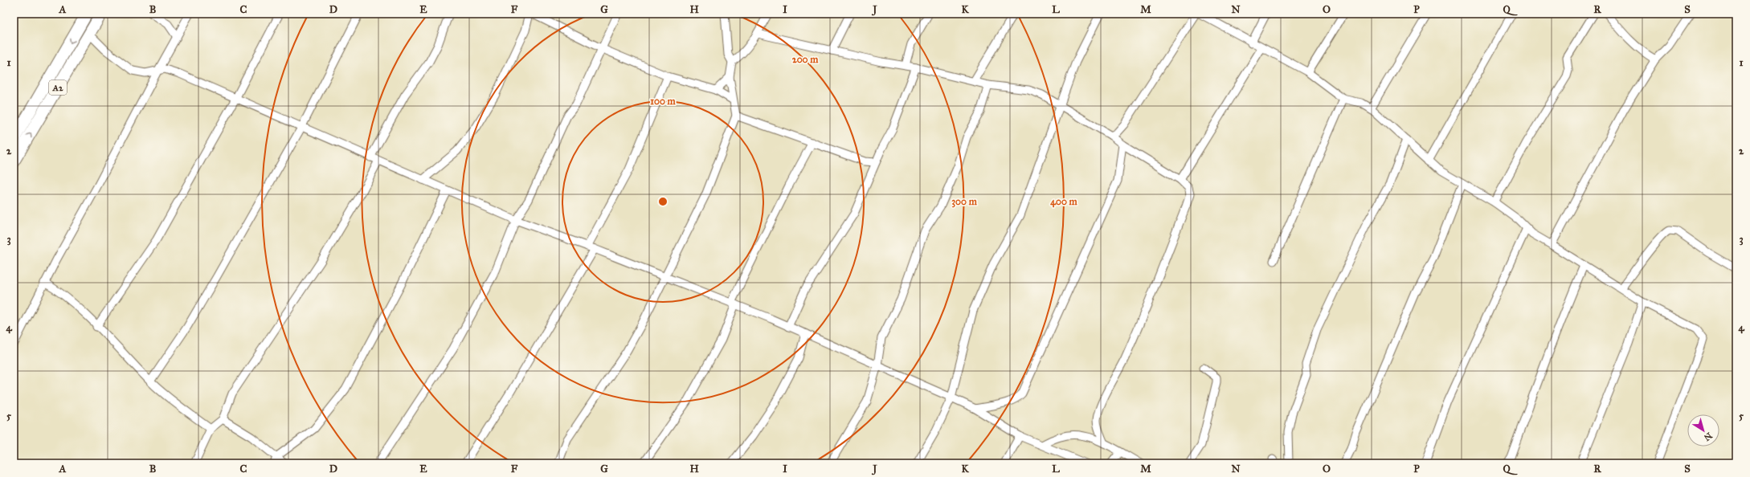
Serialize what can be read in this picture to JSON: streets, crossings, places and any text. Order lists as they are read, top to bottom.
{
  "streets": {
    "highway": ["A2"]
  },
  "north": "bottom right",
  "grid": {
    "columns": [
      "A",
      "B",
      "C",
      "D",
      "E",
      "F",
      "G",
      "H",
      "I",
      "J",
      "K",
      "L",
      "M",
      "N",
      "O",
      "P",
      "Q",
      "R",
      "S"
    ],
    "rows": [
      "1",
      "2",
      "3",
      "4",
      "5"
    ]
  },
  "rings": [
    "200 m",
    "100 m",
    "300 m",
    "400 m"
  ]
}
